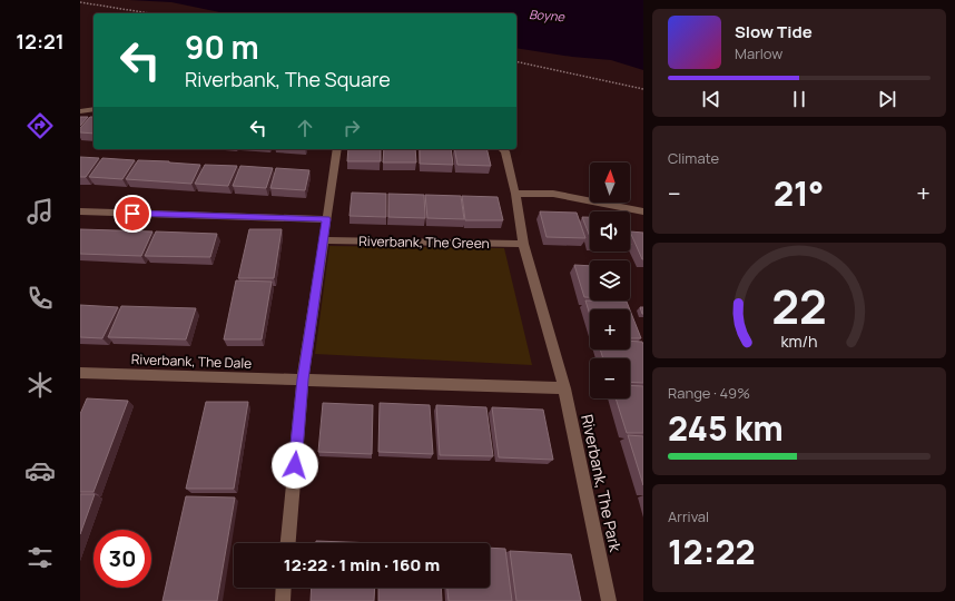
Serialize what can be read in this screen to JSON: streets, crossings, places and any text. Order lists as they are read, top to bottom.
{
  "streets": {
    "street": ["Riverbank, The Green", "Riverbank, The Dale", "Riverbank, The Park"]
  },
  "crossings": [
    ["Riverbank, The Green", "Riverbank, The Park"],
    ["Riverbank, The Dale", "Riverbank, The Park"]
  ],
  "water": ["Boyne"],
  "north": "top",
  "page": {
    "tabs": "12:21",
    "turn": ["90 m", "Riverbank, The Square"],
    "song": ["Slow Tide", "Marlow"],
    "tile": [
      "Climate",
      ["Range · 49%", "245 km"],
      ["Arrival", "12:22"]
    ],
    "map_buttons": ["+", "−"],
    "heat": ["−", "21°", "+"],
    "limit": "30",
    "trip": "12:22 · 1 min · 160 m",
    "gauge": ["22", "km/h"]
  }
}
